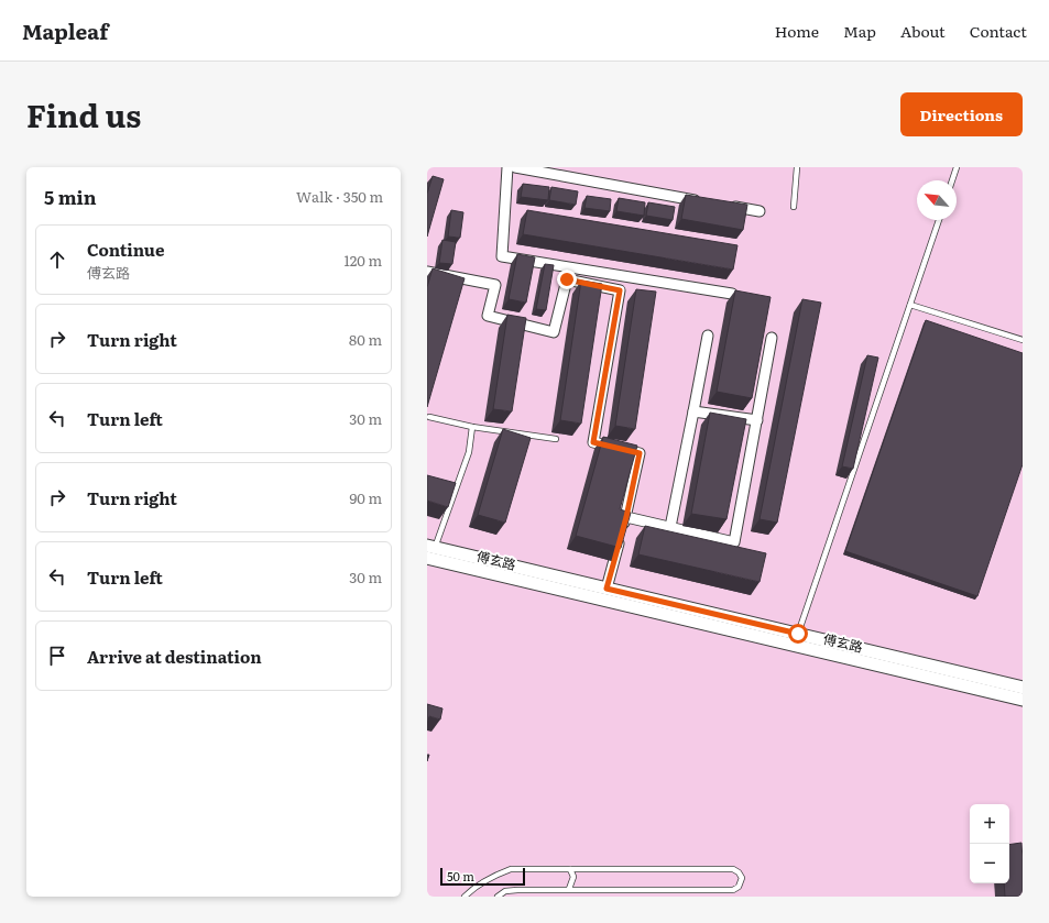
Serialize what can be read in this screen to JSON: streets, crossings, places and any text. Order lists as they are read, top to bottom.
{
  "streets": {
    "street": ["傅玄路"]
  },
  "scale_bar": "50 m",
  "north": "top left",
  "page": {
    "header": "Mapleaf",
    "nav": [
      "Home",
      "Map",
      "About",
      "Contact"
    ],
    "title": "Find us",
    "buttons": "Directions",
    "heading": ["5 min", "Walk · 350 m"],
    "list": [
      ["Continue", "傅玄路", "120 m"],
      ["Turn right", "80 m"],
      ["Turn left", "30 m"],
      ["Turn right", "90 m"],
      ["Turn left", "30 m"],
      "Arrive at destination"
    ],
    "map_buttons": ["+", "−"],
    "scale": "50 m"
  }
}
